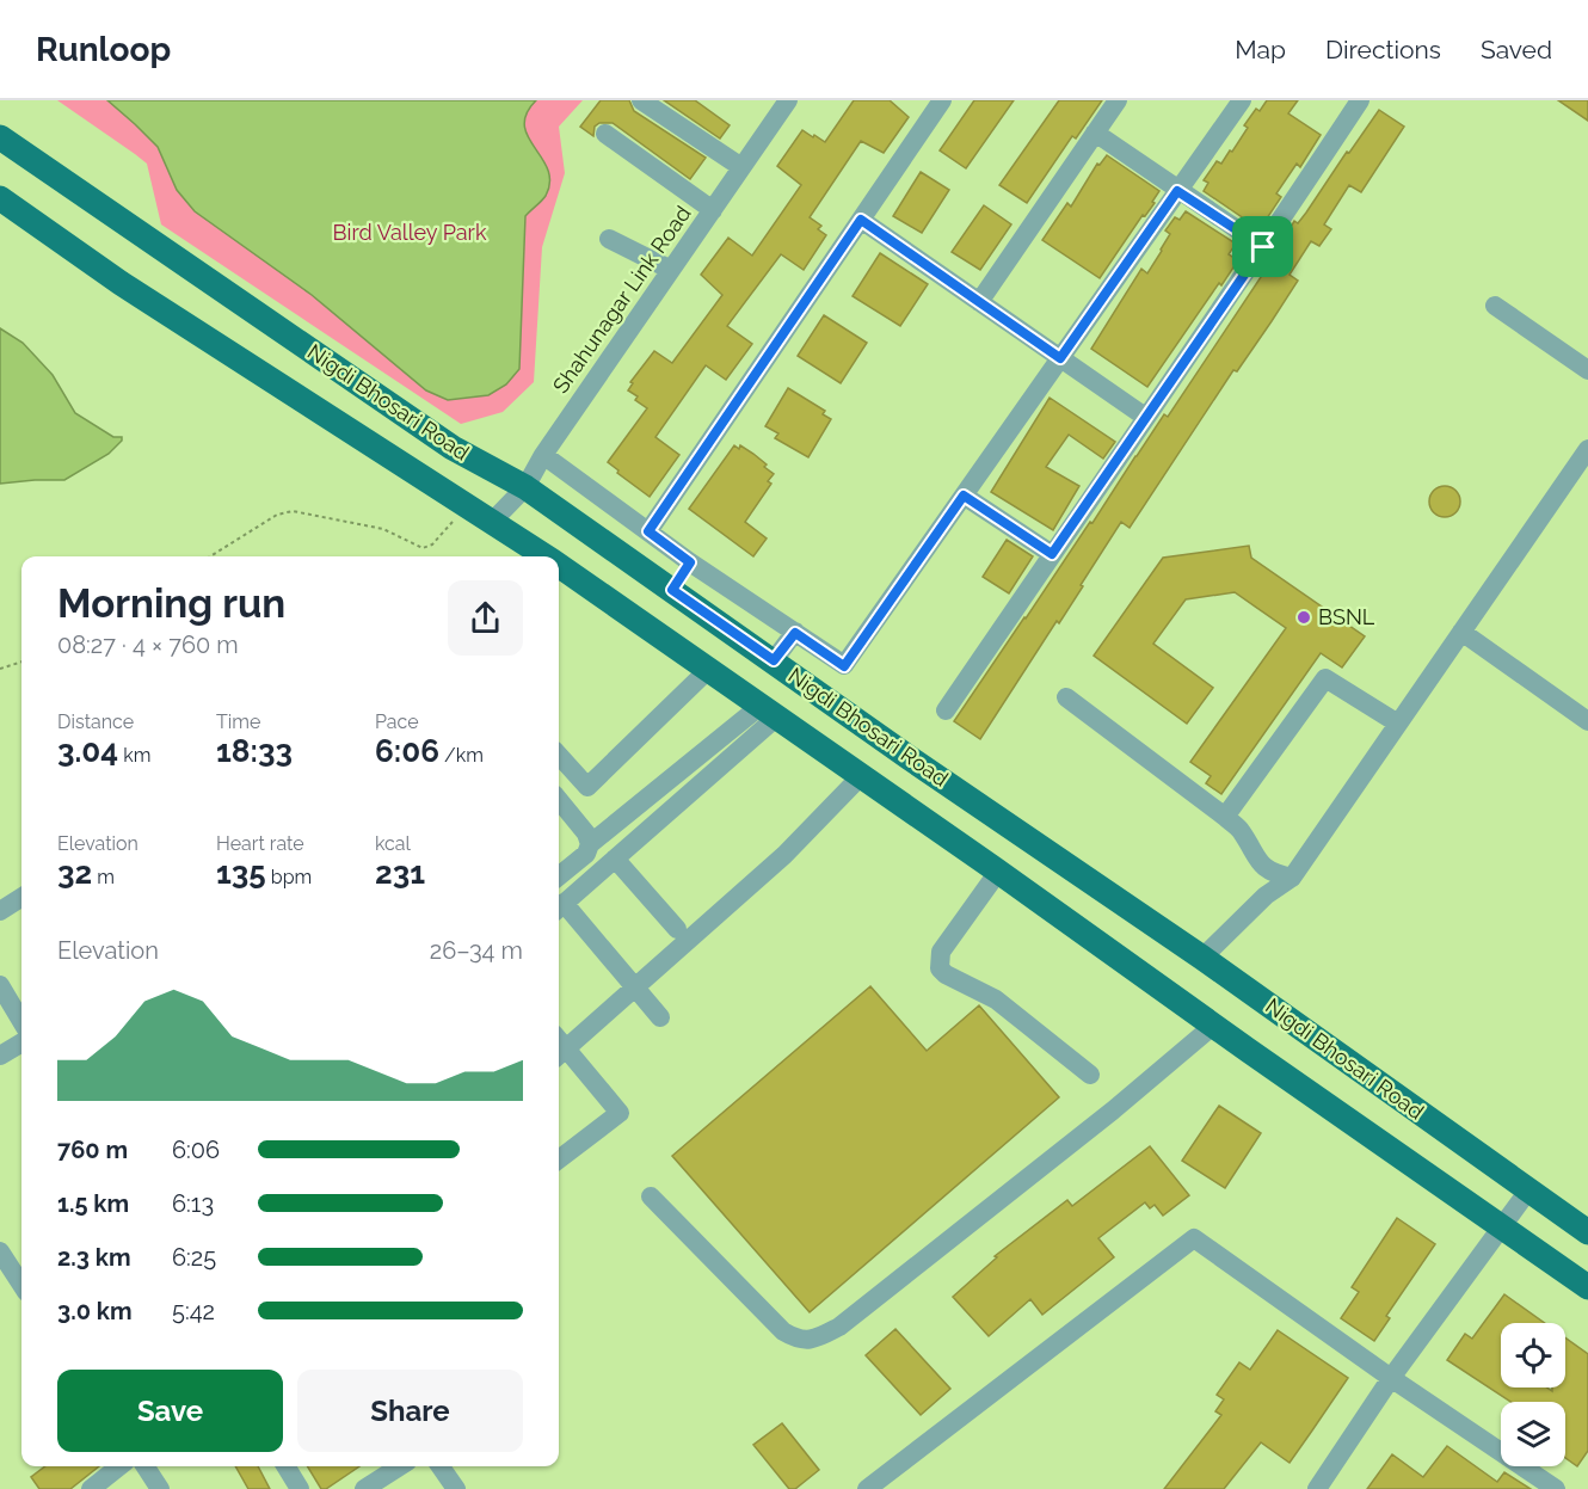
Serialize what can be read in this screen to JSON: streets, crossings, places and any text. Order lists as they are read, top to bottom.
{
  "streets": {
    "main road": ["Nigdi Bhosari Road"],
    "street": ["Shahunagar Link Road"]
  },
  "crossings": [
    ["Shahunagar Link Road", "Nigdi Bhosari Road"]
  ],
  "parks": ["Bird Valley Park"],
  "places": ["BSNL"],
  "page": {
    "header": "Runloop",
    "nav": ["Map", "Directions", "Saved"],
    "heading": ["Morning run", "08:27 · 4 × 760 m"],
    "stats": [
      ["Distance", "3.04 km"],
      ["Time", "18:33"],
      ["Pace", "6:06 /km"],
      ["Elevation", "32 m"],
      ["Heart rate", "135 bpm"],
      ["kcal", "231"]
    ],
    "chart": ["Elevation", "26–34 m"],
    "list": [
      {
        "name": "760 m",
        "note": "6:06"
      },
      {
        "name": "1.5 km",
        "note": "6:13"
      },
      {
        "name": "2.3 km",
        "note": "6:25"
      },
      {
        "name": "3.0 km",
        "note": "5:42"
      }
    ],
    "buttons": ["Save", "Share"]
  }
}
